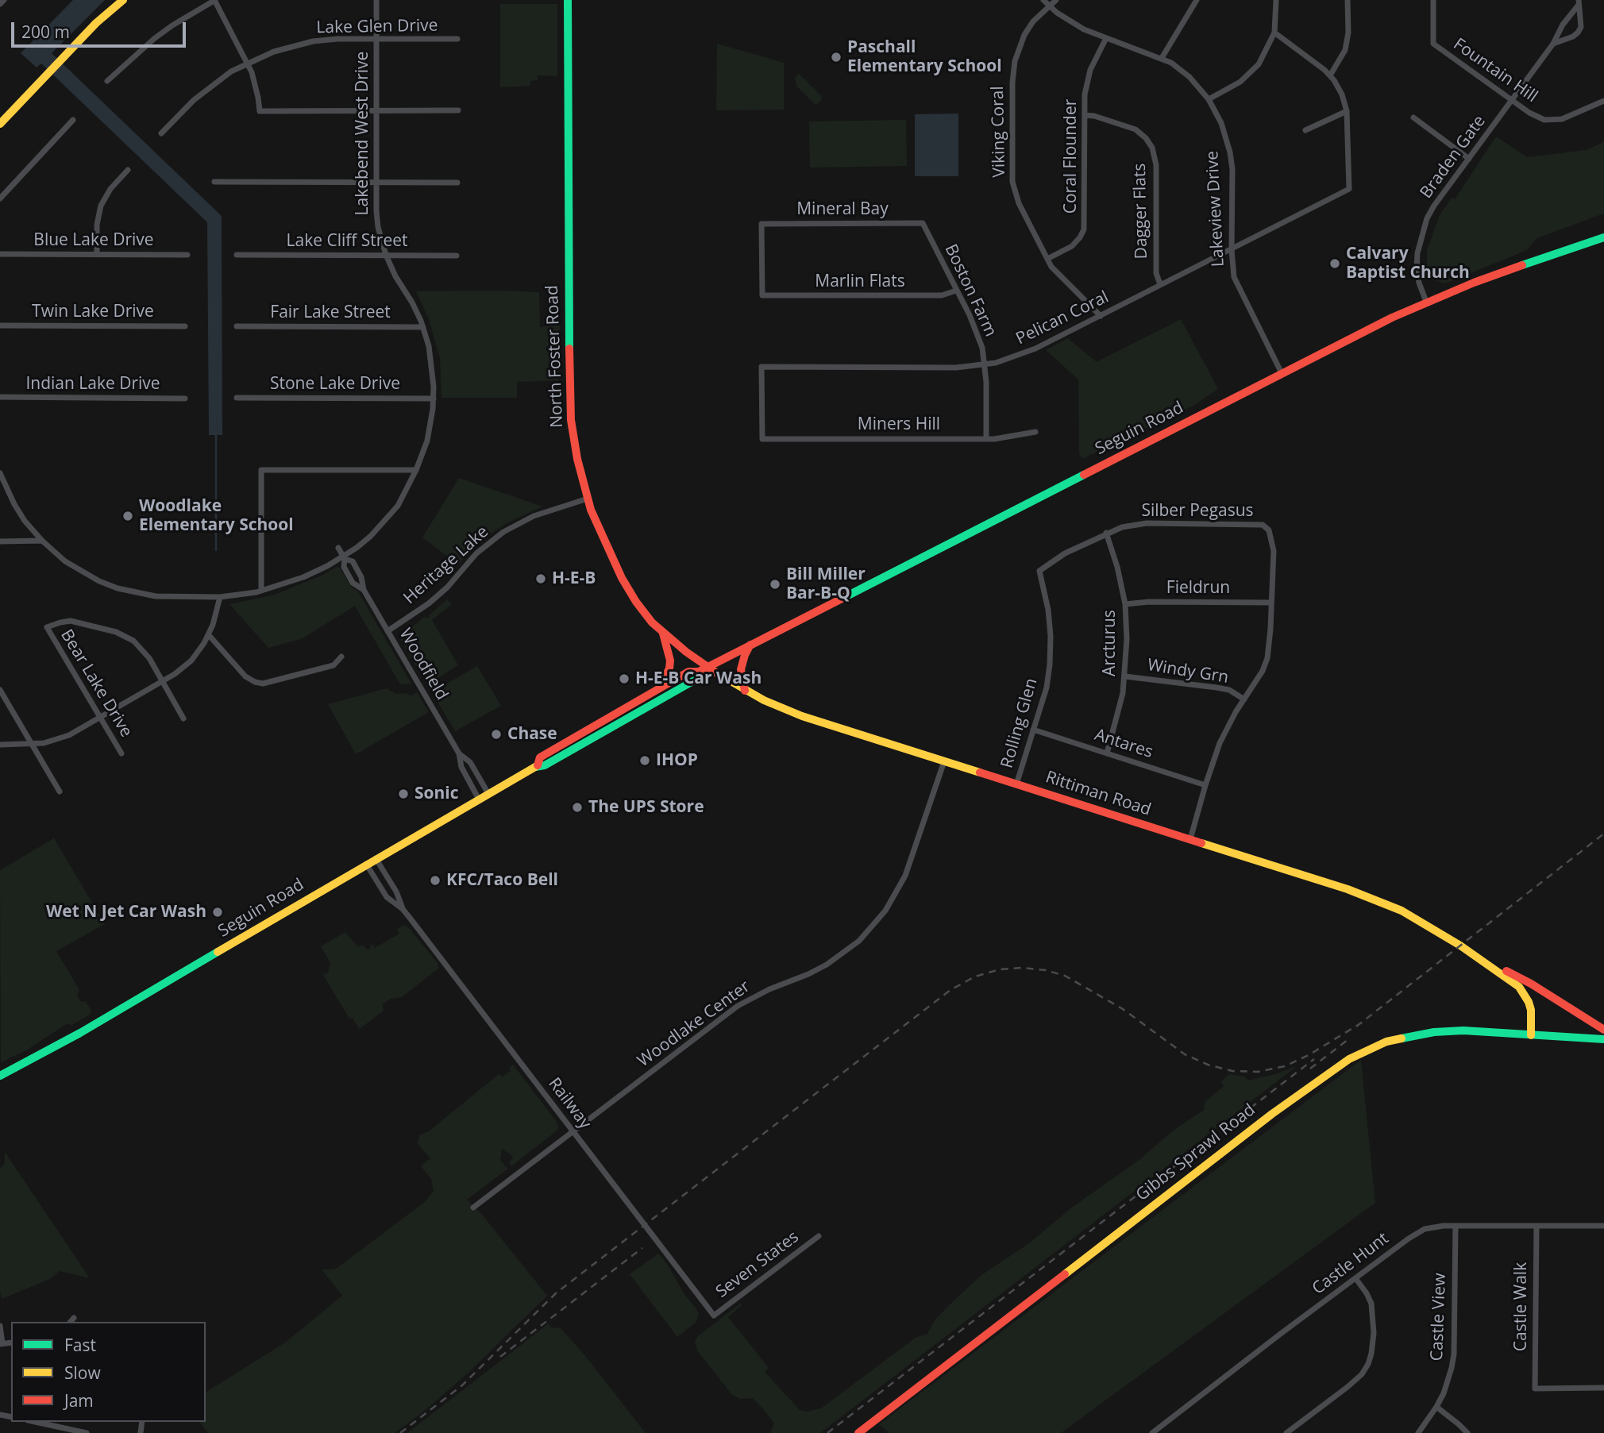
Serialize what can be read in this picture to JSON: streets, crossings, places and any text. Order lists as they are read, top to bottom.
{
  "streets": {
    "main road": [
      "North Foster Road",
      "Seguin Road",
      "Rittiman Road",
      "Gibbs Sprawl Road"
    ],
    "street": [
      "Lake Glen Drive",
      "Fountain Hill",
      "Viking Coral",
      "Lakebend West Drive",
      "Coral Flounder",
      "Braden Gate",
      "Lakeview Drive",
      "Mineral Bay",
      "Dagger Flats",
      "Blue Lake Drive",
      "Lake Cliff Street",
      "Marlin Flats",
      "Boston Farm",
      "Twin Lake Drive",
      "Fair Lake Street",
      "Pelican Coral",
      "Indian Lake Drive",
      "Stone Lake Drive",
      "Miners Hill",
      "Silber Pegasus",
      "Heritage Lake",
      "Fieldrun",
      "Arcturus",
      "Woodfield",
      "Windy Grn",
      "Bear Lake Drive",
      "Rolling Glen",
      "Antares",
      "Woodlake Center",
      "Railway",
      "Castle Hunt",
      "Seven States",
      "Castle Walk",
      "Castle View"
    ]
  },
  "crossings": [
    ["Lake Glen Drive", "Lakebend West Drive"],
    ["Fountain Hill", "Braden Gate"],
    ["Viking Coral", "Coral Flounder"],
    ["Viking Coral", "Lakeview Drive"],
    ["Viking Coral", "Pelican Coral"],
    ["Lakebend West Drive", "Lake Cliff Street"],
    ["Lakebend West Drive", "Fair Lake Street"],
    ["Lakebend West Drive", "Stone Lake Drive"],
    ["Lakebend West Drive", "Woodfield"],
    ["Coral Flounder", "Lakeview Drive"],
    ["Coral Flounder", "Dagger Flats"],
    ["Braden Gate", "Seguin Road"],
    ["Lakeview Drive", "Pelican Coral"],
    ["Lakeview Drive", "Seguin Road"],
    ["Mineral Bay", "Marlin Flats"],
    ["Mineral Bay", "Boston Farm"],
    ["Dagger Flats", "Pelican Coral"],
    ["Marlin Flats", "Boston Farm"],
    ["Boston Farm", "Pelican Coral"],
    ["Boston Farm", "Miners Hill"],
    ["Pelican Coral", "Miners Hill"],
    ["North Foster Road", "Seguin Road"],
    ["North Foster Road", "Heritage Lake"],
    ["North Foster Road", "Rittiman Road"],
    ["Seguin Road", "Woodfield"],
    ["Seguin Road", "Rittiman Road"],
    ["Seguin Road", "Railway"],
    ["Silber Pegasus", "Fieldrun"],
    ["Silber Pegasus", "Arcturus"],
    ["Silber Pegasus", "Rolling Glen"],
    ["Heritage Lake", "Woodfield"],
    ["Fieldrun", "Arcturus"],
    ["Arcturus", "Windy Grn"],
    ["Arcturus", "Antares"],
    ["Rolling Glen", "Antares"],
    ["Rolling Glen", "Rittiman Road"],
    ["Rittiman Road", "Woodlake Center"],
    ["Rittiman Road", "Gibbs Sprawl Road"],
    ["Woodlake Center", "Railway"],
    ["Railway", "Seven States"],
    ["Castle Hunt", "Castle Walk"],
    ["Castle Hunt", "Castle View"]
  ],
  "places": [
    "Paschall Elementary School",
    "Calvary Baptist Church",
    "Woodlake Elementary School",
    "H-E-B",
    "Bill Miller Bar-B-Q",
    "H-E-B Car Wash",
    "Chase",
    "IHOP",
    "Sonic",
    "The UPS Store",
    "KFC/Taco Bell",
    "Wet N Jet Car Wash"
  ],
  "legend": ["Fast", "Slow", "Jam"],
  "scale_bar": "200 m"
}
